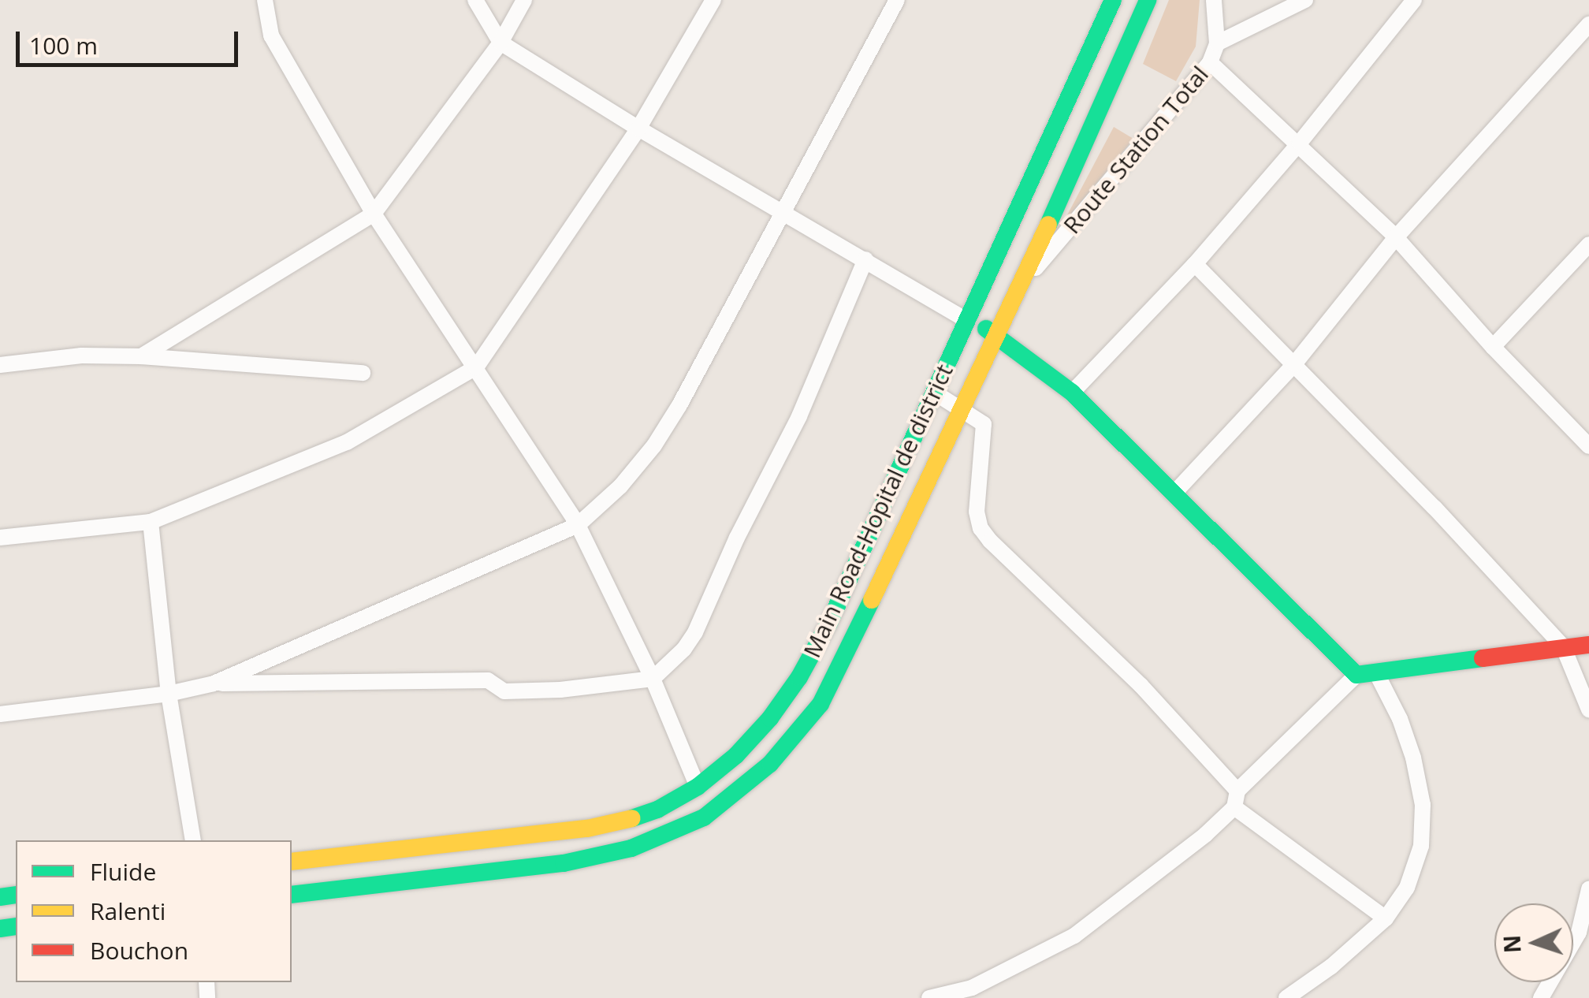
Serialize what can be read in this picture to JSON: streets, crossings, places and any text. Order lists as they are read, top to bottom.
{
  "streets": {
    "main road": ["Main Road-Hopital de district"],
    "street": ["Route Station Total"]
  },
  "crossings": [
    ["Route Station Total", "Main Road-Hopital de district"]
  ],
  "legend": ["Fluide", "Ralenti", "Bouchon"],
  "scale_bar": "100 m",
  "north": "left"
}
